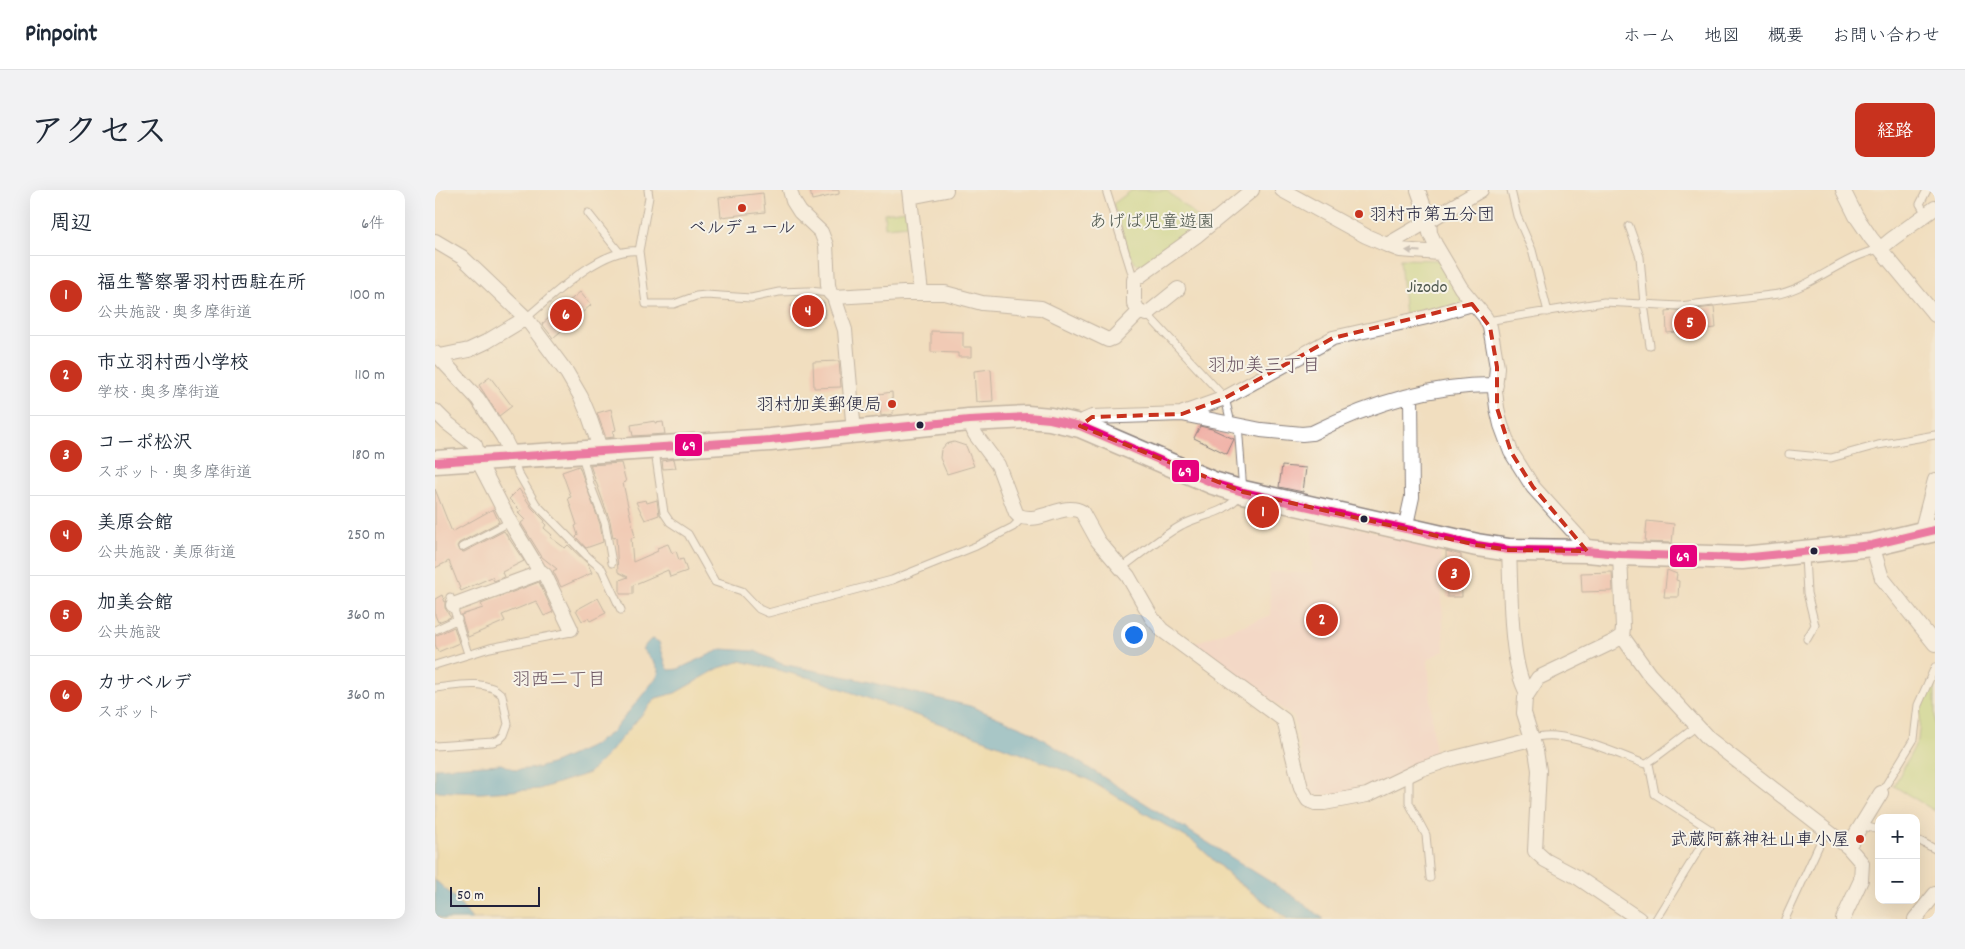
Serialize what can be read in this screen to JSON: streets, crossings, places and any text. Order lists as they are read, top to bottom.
{
  "districts": ["羽加美三丁目", "羽西二丁目"],
  "parks": ["あげば児童遊園", "Jizodo"],
  "places": [
    "ベルデュール",
    "羽村市第五分団",
    "羽村加美郵便局",
    "武蔵阿蘇神社山車小屋"
  ],
  "lines": ["transit line 69"],
  "scale_bar": "50 m",
  "page": {
    "header": "Pinpoint",
    "nav": [
      "ホーム",
      "地図",
      "概要",
      "お問い合わせ"
    ],
    "title": "アクセス",
    "buttons": "経路",
    "heading": ["周辺", "6件"],
    "list": [
      {
        "mark": "1",
        "name": "福生警察署羽村西駐在所",
        "note": "公共施設 · 奥多摩街道",
        "value": "100 m"
      },
      {
        "mark": "2",
        "name": "市立羽村西小学校",
        "note": "学校 · 奥多摩街道",
        "value": "110 m"
      },
      {
        "mark": "3",
        "name": "コーポ松沢",
        "note": "スポット · 奥多摩街道",
        "value": "180 m"
      },
      {
        "mark": "4",
        "name": "美原会館",
        "note": "公共施設 · 美原街道",
        "value": "250 m"
      },
      {
        "mark": "5",
        "name": "加美会館",
        "note": "公共施設",
        "value": "360 m"
      },
      {
        "mark": "6",
        "name": "カサベルデ",
        "note": "スポット",
        "value": "360 m"
      }
    ],
    "pins": [
      "4",
      "6",
      "5",
      "1",
      "3",
      "2"
    ],
    "map_buttons": ["+", "−"],
    "scale": "50 m"
  }
}
